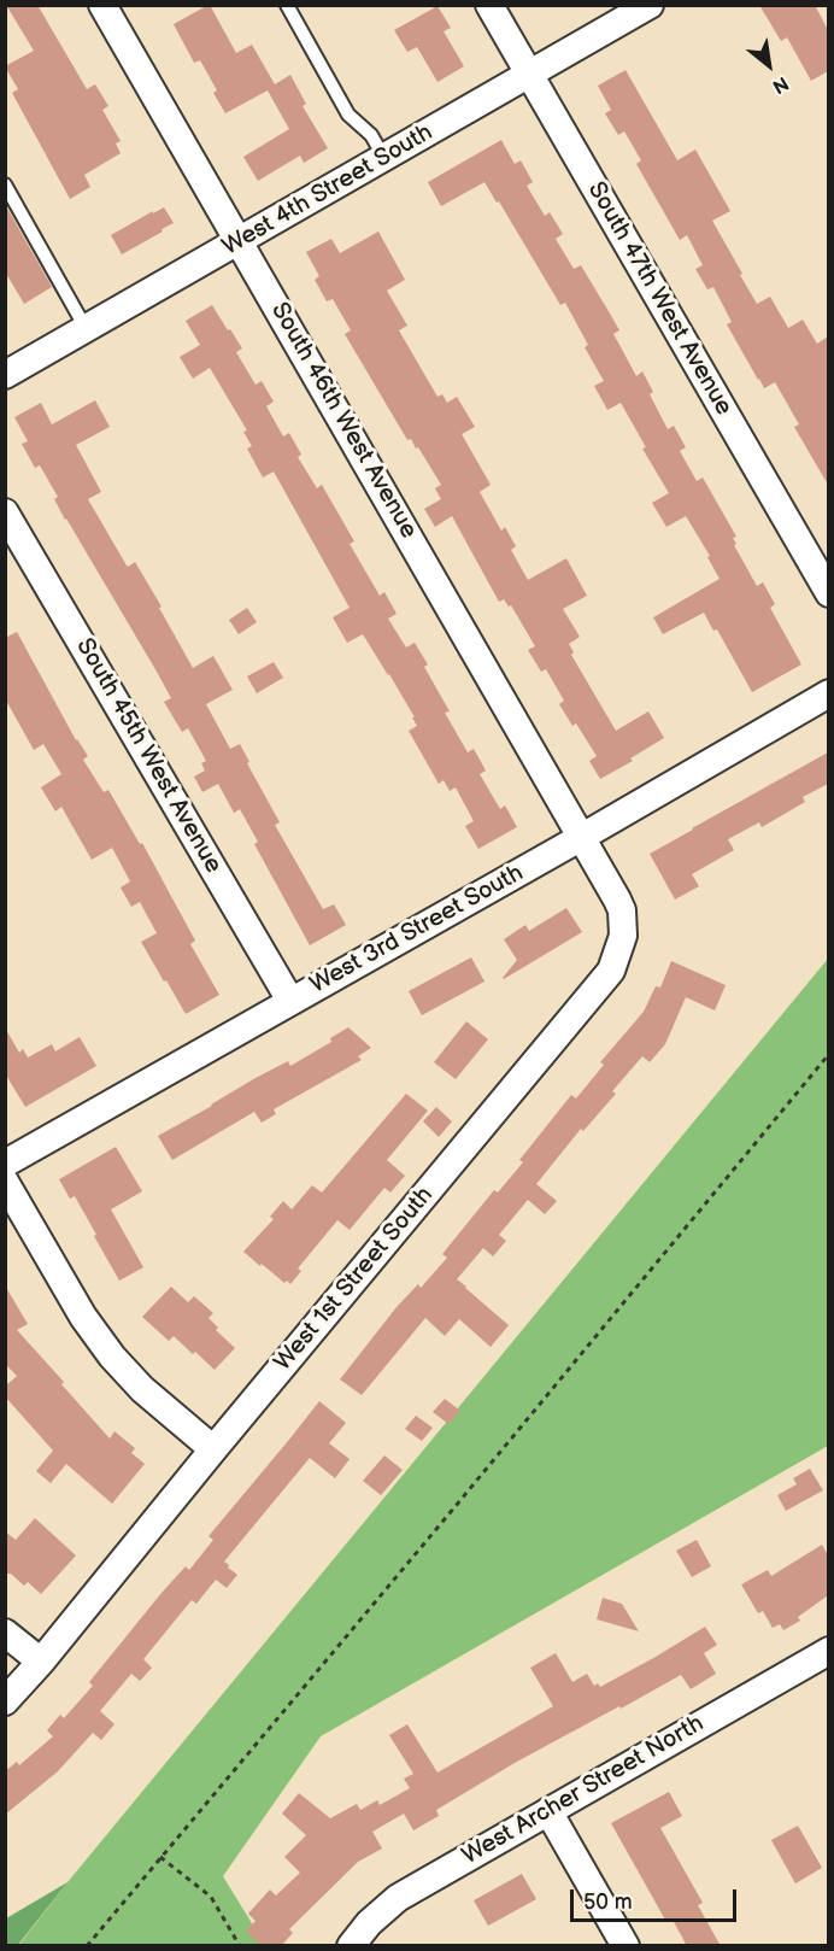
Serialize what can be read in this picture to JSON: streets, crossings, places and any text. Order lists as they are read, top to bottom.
{
  "streets": {
    "street": [
      "West 4th Street South",
      "South 47th West Avenue",
      "South 46th West Avenue",
      "South 45th West Avenue",
      "West 3rd Street South",
      "West 1st Street South",
      "West Archer Street North"
    ]
  },
  "crossings": [
    ["West 4th Street South", "South 47th West Avenue"],
    ["West 4th Street South", "South 46th West Avenue"],
    ["South 46th West Avenue", "West 3rd Street South"],
    ["South 46th West Avenue", "West 1st Street South"],
    ["South 45th West Avenue", "West 3rd Street South"],
    ["West 3rd Street South", "West 1st Street South"]
  ],
  "scale_bar": "50 m",
  "north": "bottom right"
}
